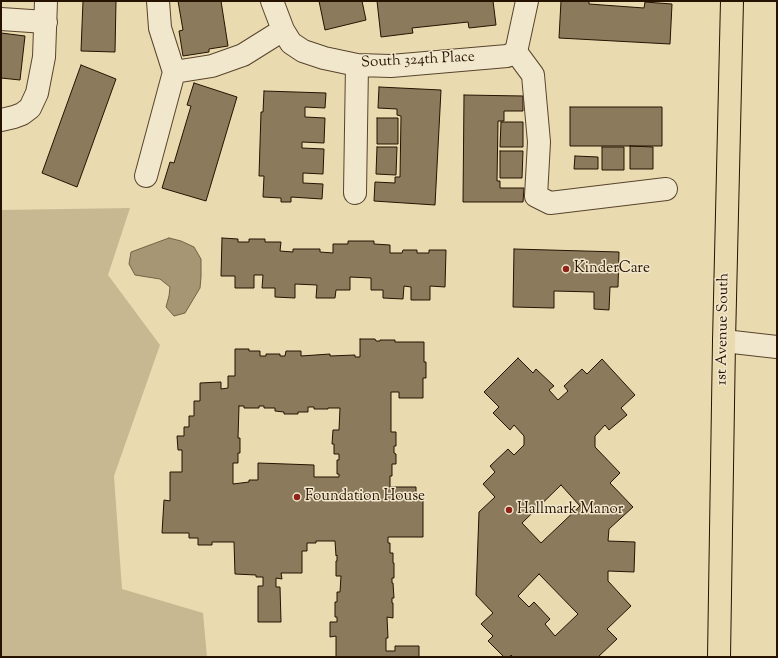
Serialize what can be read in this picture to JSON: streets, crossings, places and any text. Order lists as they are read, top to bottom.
{
  "streets": {
    "main road": ["1st Avenue South"],
    "street": ["South 324th Place"]
  },
  "places": ["KinderCare", "Foundation House", "Hallmark Manor"]
}
